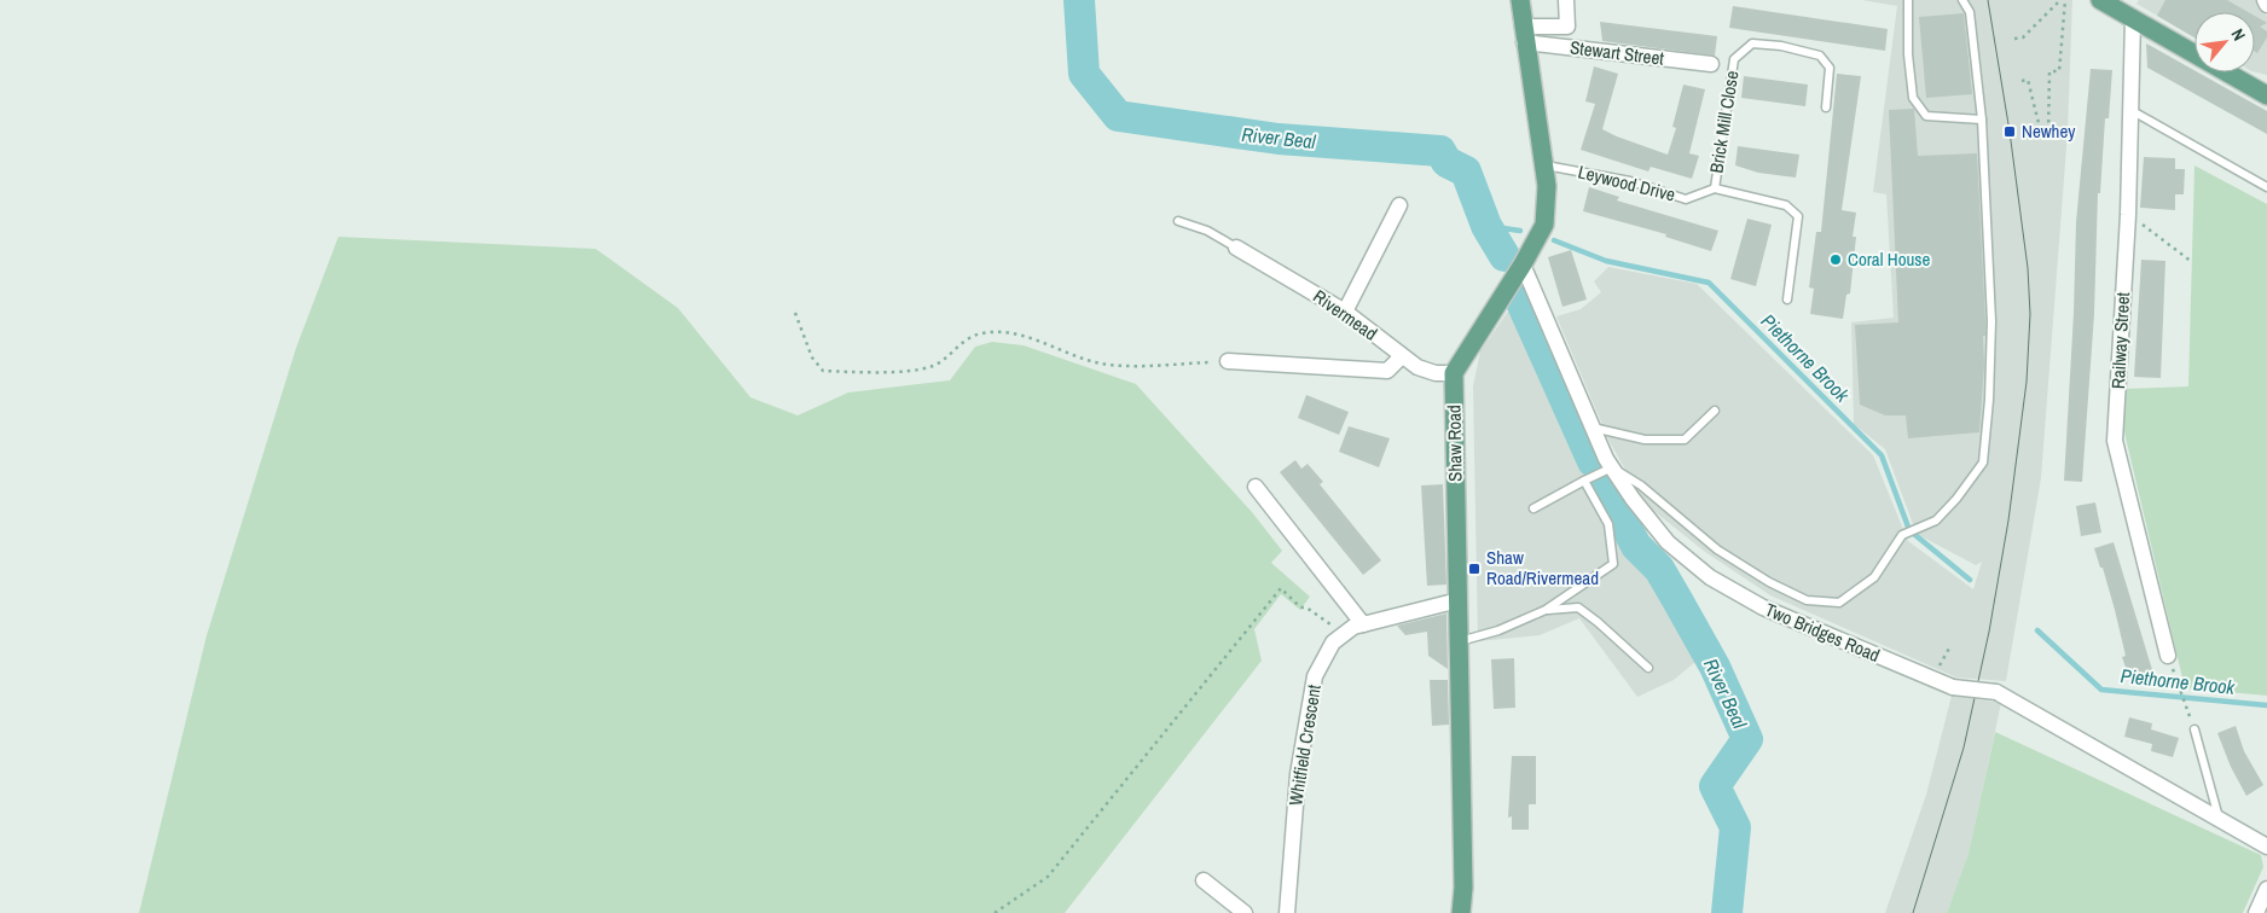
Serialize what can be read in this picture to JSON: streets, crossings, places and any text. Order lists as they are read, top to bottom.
{
  "streets": {
    "main road": ["Shaw Road"],
    "street": [
      "Stewart Street",
      "Rivermead",
      "Railway Street",
      "Two Bridges Road",
      "Whitfield Crescent"
    ],
    "lane": ["Brick Mill Close", "Leywood Drive"]
  },
  "crossings": [
    ["Brick Mill Close", "Leywood Drive"],
    ["Rivermead", "Shaw Road"],
    ["Shaw Road", "Whitfield Crescent"]
  ],
  "water": ["River Beal", "Piethorne Brook"],
  "places": {
    "transit": ["Newhey", "Shaw Road/Rivermead"],
    "other": ["Coral House"]
  },
  "north": "top right"
}
